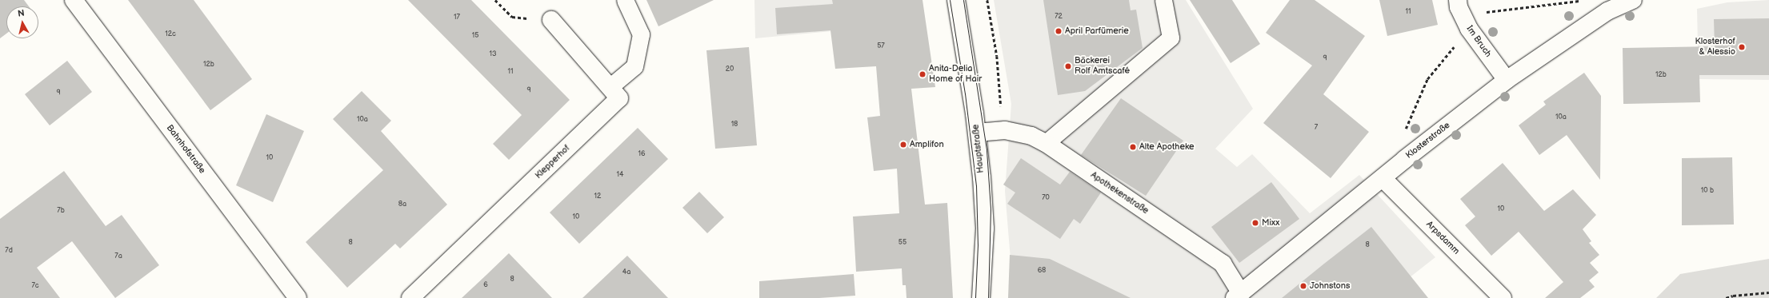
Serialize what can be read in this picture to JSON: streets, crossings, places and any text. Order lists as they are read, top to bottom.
{
  "streets": {
    "street": [
      "Im Bruch",
      "Klosterstraße",
      "Hauptstraße",
      "Bahnhofstraße",
      "Klepperhof",
      "Apothekenstraße",
      "Arpsdamm"
    ]
  },
  "crossings": [
    ["Im Bruch", "Klosterstraße"],
    ["Klosterstraße", "Apothekenstraße"],
    ["Klosterstraße", "Arpsdamm"],
    ["Hauptstraße", "Apothekenstraße"]
  ],
  "places": [
    "April Parfümerie",
    "Klosterhof & Alessio",
    "Bäckerei Rolf Amtscafé",
    "Anita-Delia Home of Hair",
    "Amplifon",
    "Alte Apotheke",
    "Mixx",
    "Johnstons"
  ],
  "house_numbers": [
    "11",
    "72",
    "17",
    "12c",
    "15",
    "57",
    "13",
    "9",
    "12b",
    "20",
    "11",
    "12b",
    "9",
    "9",
    "10a",
    "10a",
    "18",
    "7",
    "16",
    "10",
    "14",
    "10 b",
    "12",
    "70",
    "8a",
    "10",
    "7b",
    "10",
    "8",
    "55",
    "8",
    "7d",
    "7a",
    "68",
    "4a",
    "8",
    "6",
    "7c"
  ],
  "north": "top"
}
